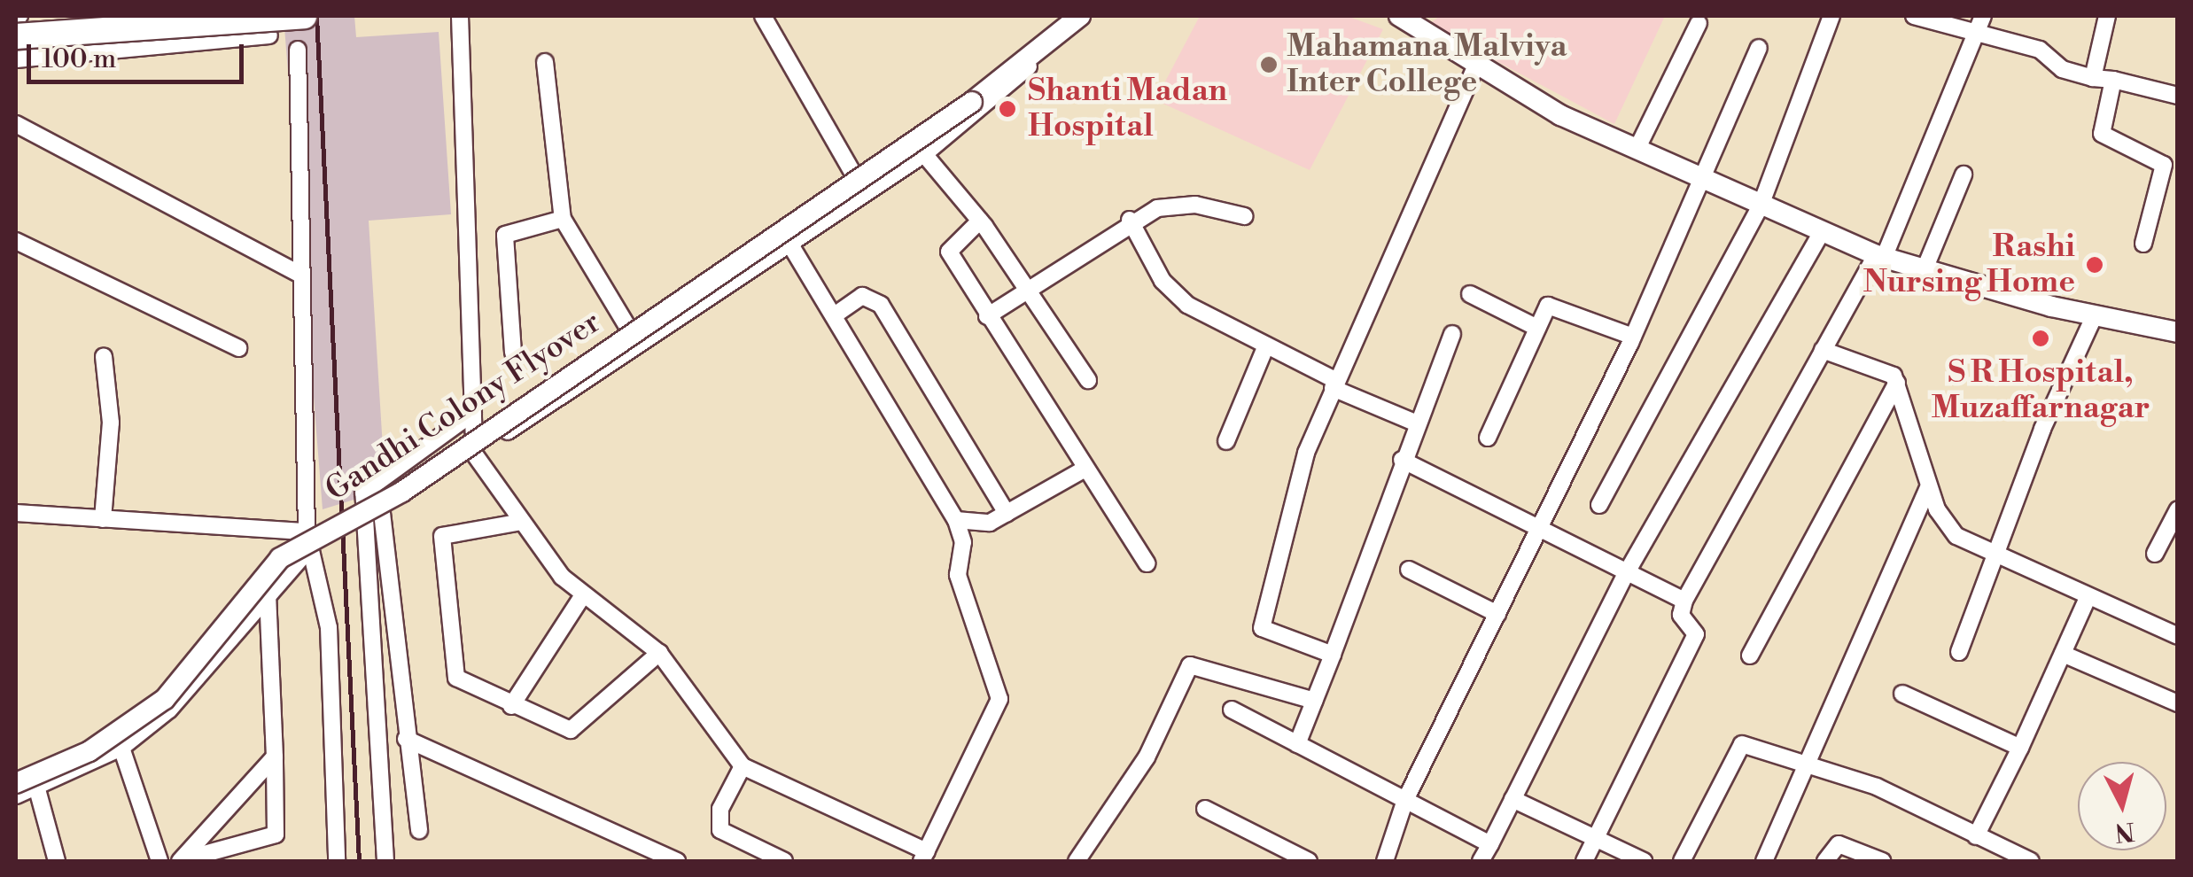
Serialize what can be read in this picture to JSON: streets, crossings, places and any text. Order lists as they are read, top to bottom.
{
  "streets": {
    "street": ["Gandhi Colony Flyover"]
  },
  "places": [
    "Mahamana Malviya Inter College",
    "Shanti Madan Hospital",
    "Rashi Nursing Home",
    "S R Hospital, Muzaffarnagar"
  ],
  "scale_bar": "100 m",
  "north": "bottom"
}
